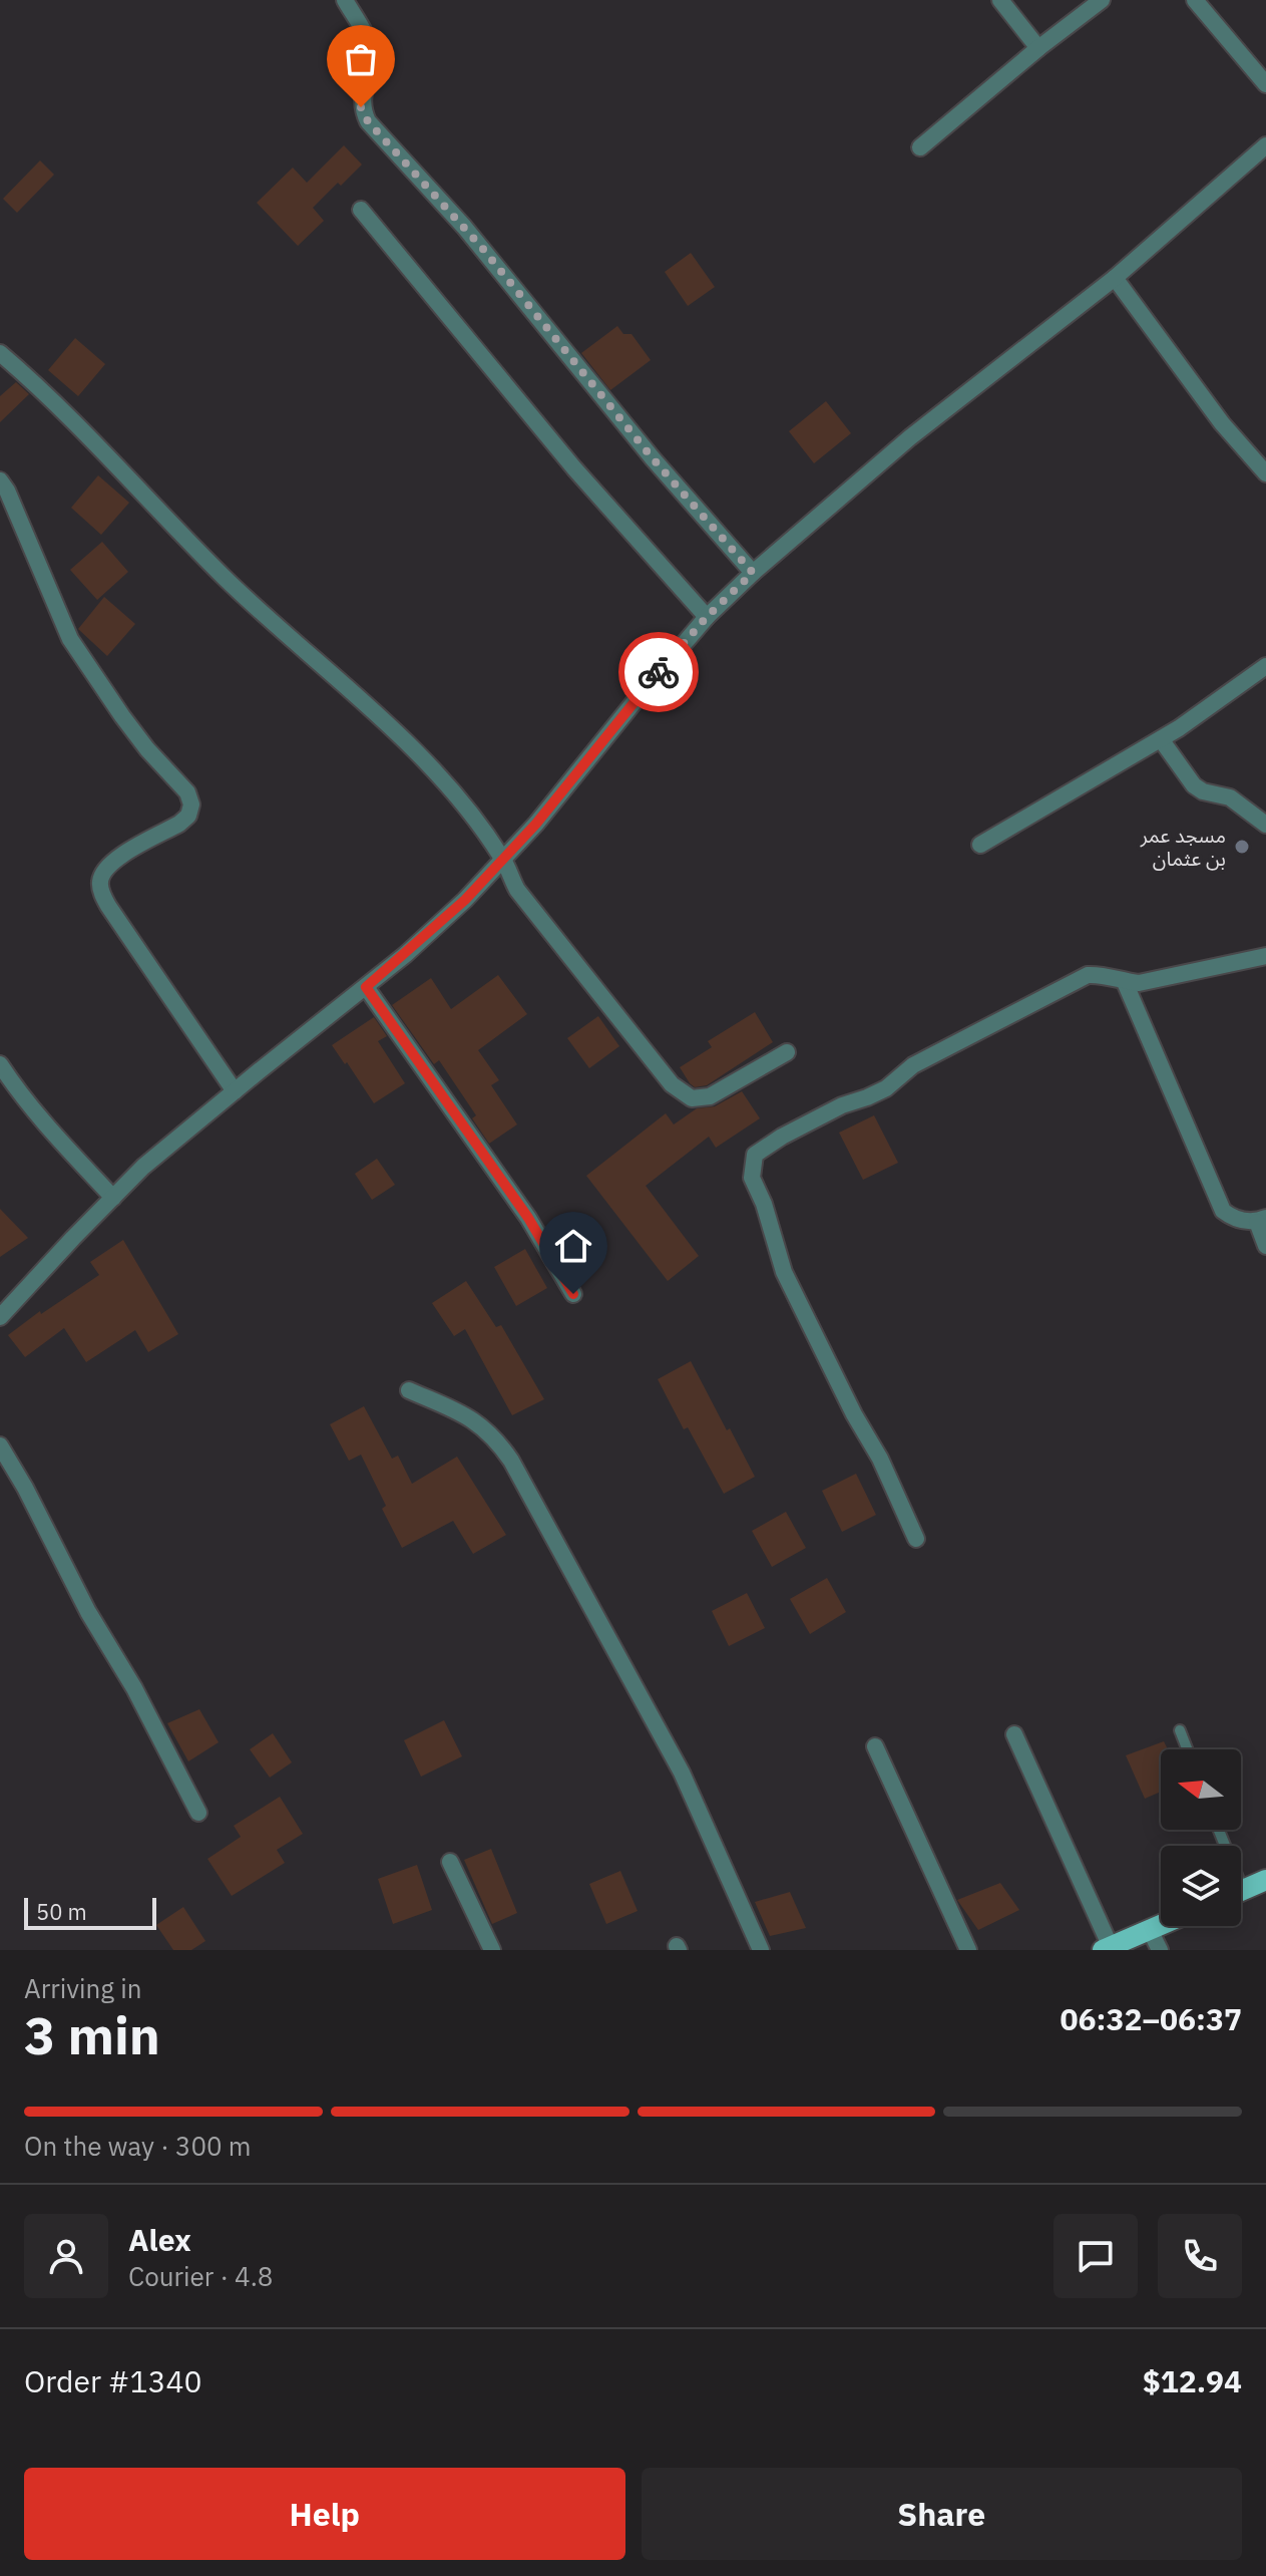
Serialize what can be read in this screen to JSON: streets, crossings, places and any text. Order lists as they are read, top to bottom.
{
  "places": ["مسجد عمر بن عثمان"],
  "scale_bar": "50 m",
  "north": "left",
  "page": {
    "scale": "50 m",
    "heading": ["3 min", "Arriving in", "06:32–06:37"],
    "panel": [
      "Alex",
      "Courier · 4.8",
      "Order #1340",
      "$12.94"
    ],
    "bar": "On the way · 300 m",
    "buttons": ["Help", "Share"]
  }
}
